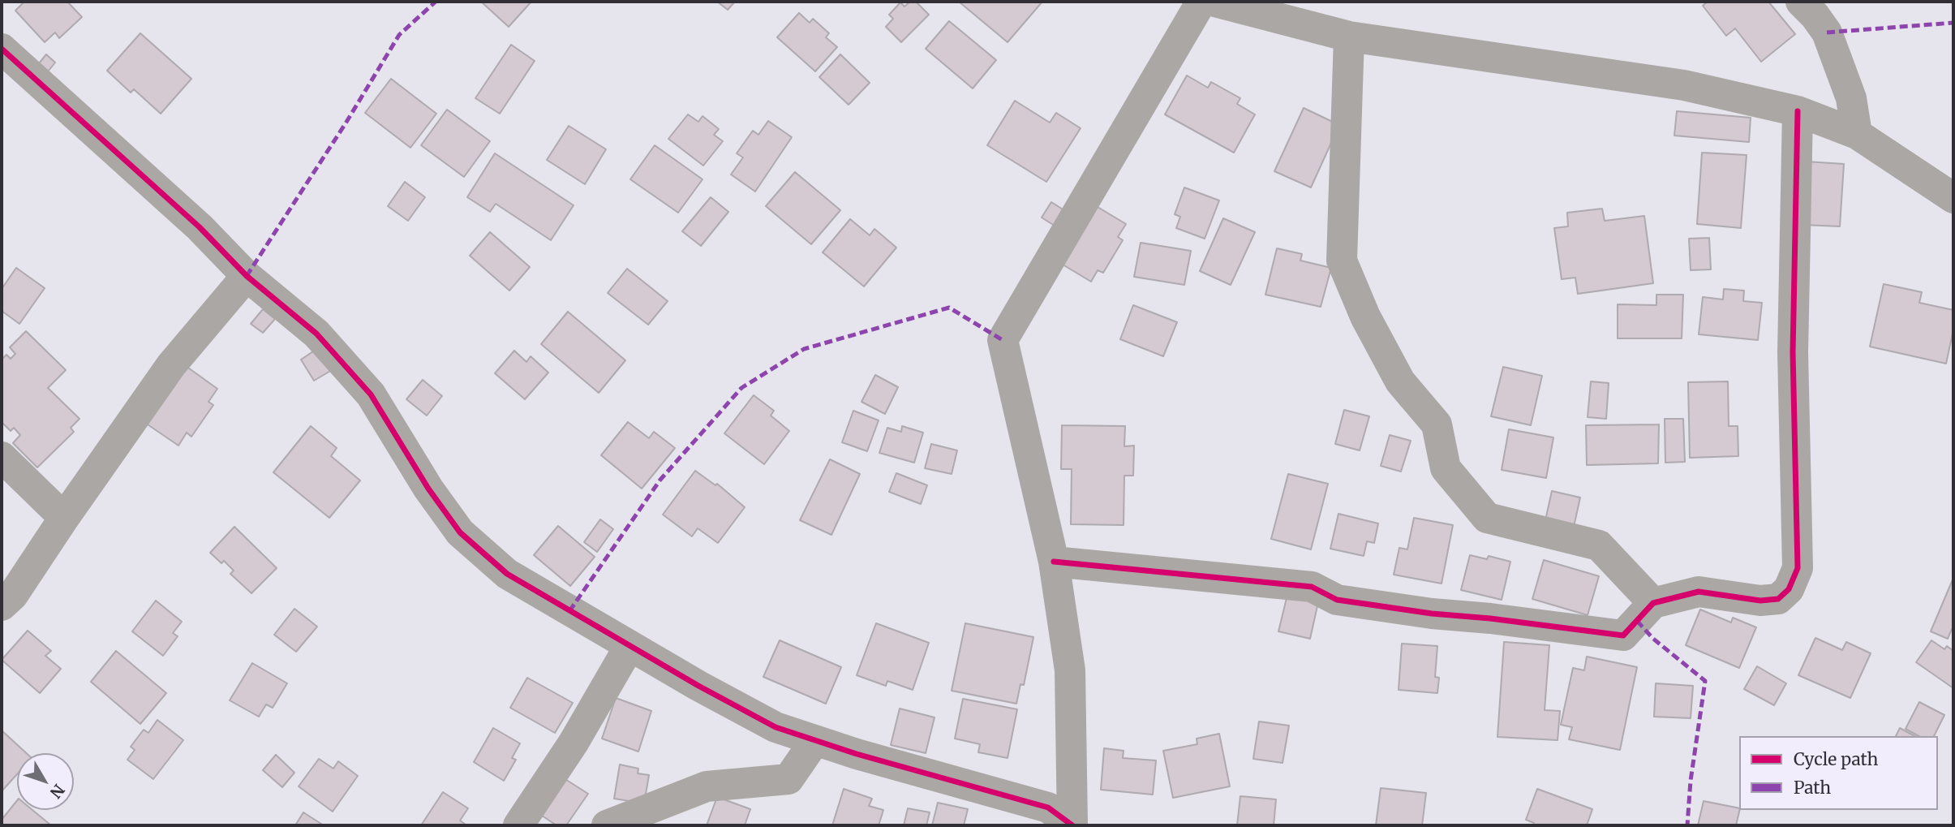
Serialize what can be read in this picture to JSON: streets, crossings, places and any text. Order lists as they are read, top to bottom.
{
  "legend": ["Cycle path", "Path"],
  "north": "bottom right"
}
